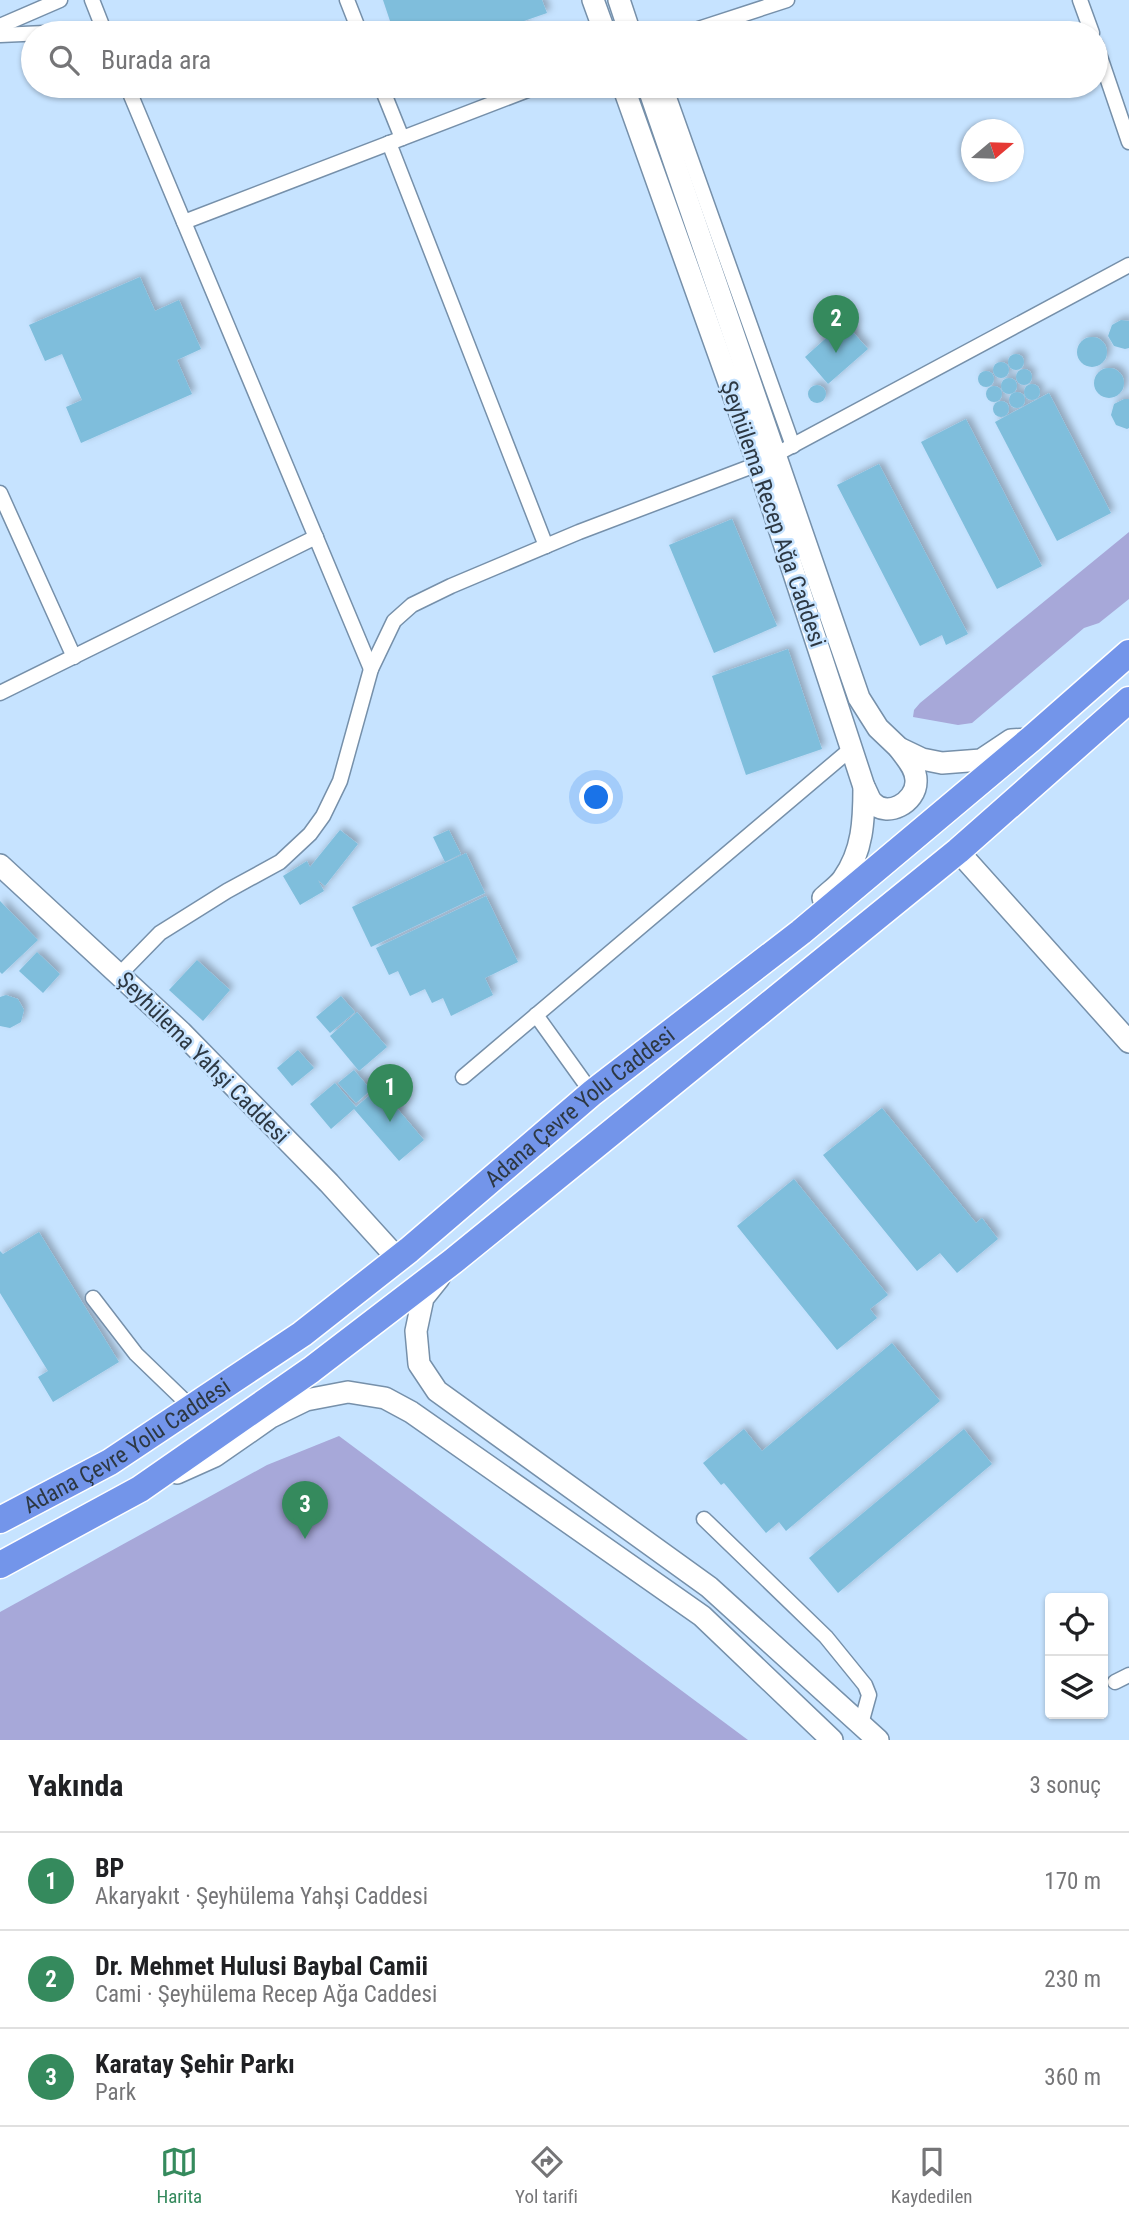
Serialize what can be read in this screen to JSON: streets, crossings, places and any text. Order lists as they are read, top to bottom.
{
  "streets": {
    "highway": ["Adana Çevre Yolu Caddesi"],
    "street": ["Şeyhülema Recep Ağa Caddesi", "Şeyhülema Yahşi Caddesi"]
  },
  "crossings": [
    ["Şeyhülema Recep Ağa Caddesi", "Adana Çevre Yolu Caddesi"],
    ["Şeyhülema Yahşi Caddesi", "Adana Çevre Yolu Caddesi"]
  ],
  "north": "right",
  "page": {
    "search": "Burada ara",
    "pins": ["2", "1", "3"],
    "heading": ["Yakında", "3 sonuç"],
    "list": [
      {
        "mark": "1",
        "name": "BP",
        "note": "Akaryakıt · Şeyhülema Yahşi Caddesi",
        "value": "170 m"
      },
      {
        "mark": "2",
        "name": "Dr. Mehmet Hulusi Baybal Camii",
        "note": "Cami · Şeyhülema Recep Ağa Caddesi",
        "value": "230 m"
      },
      {
        "mark": "3",
        "name": "Karatay Şehir Parkı",
        "note": "Park",
        "value": "360 m"
      }
    ],
    "nav": ["Harita", "Yol tarifi", "Kaydedilen"]
  }
}
